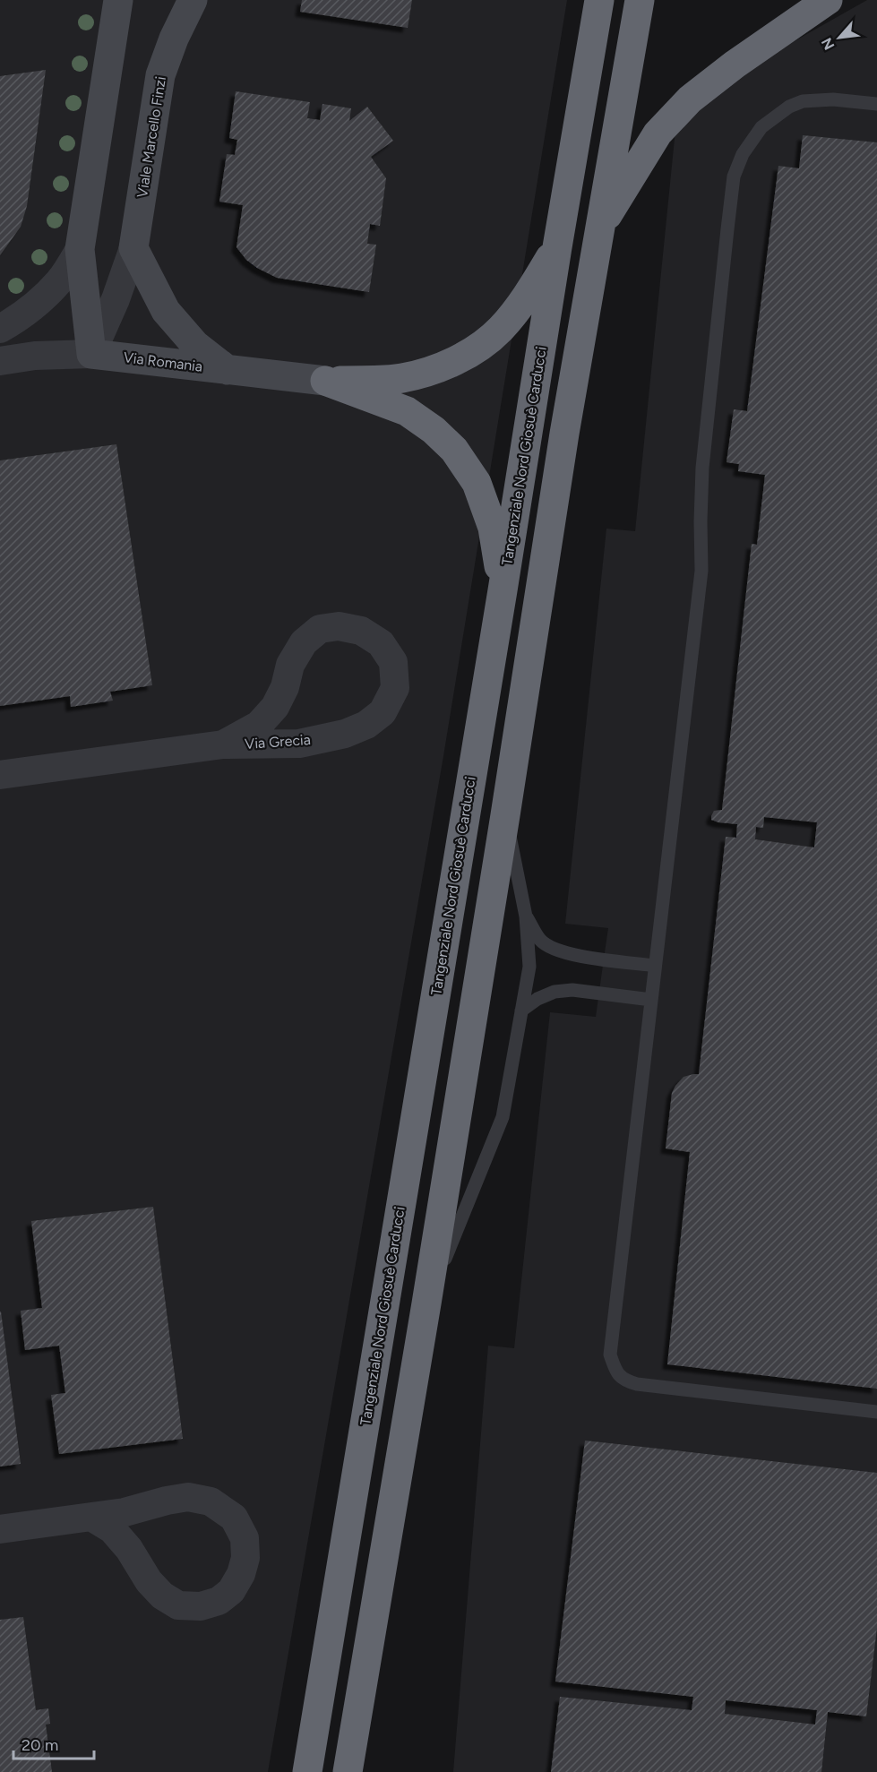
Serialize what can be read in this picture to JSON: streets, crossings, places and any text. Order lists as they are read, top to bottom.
{
  "streets": {
    "highway": ["Tangenziale Nord Giosuè Carducci"],
    "street": ["Viale Marcello Finzi", "Via Romania", "Via Grecia"]
  },
  "crossings": [
    ["Viale Marcello Finzi", "Via Romania"]
  ],
  "scale_bar": "20 m",
  "north": "bottom left"
}
